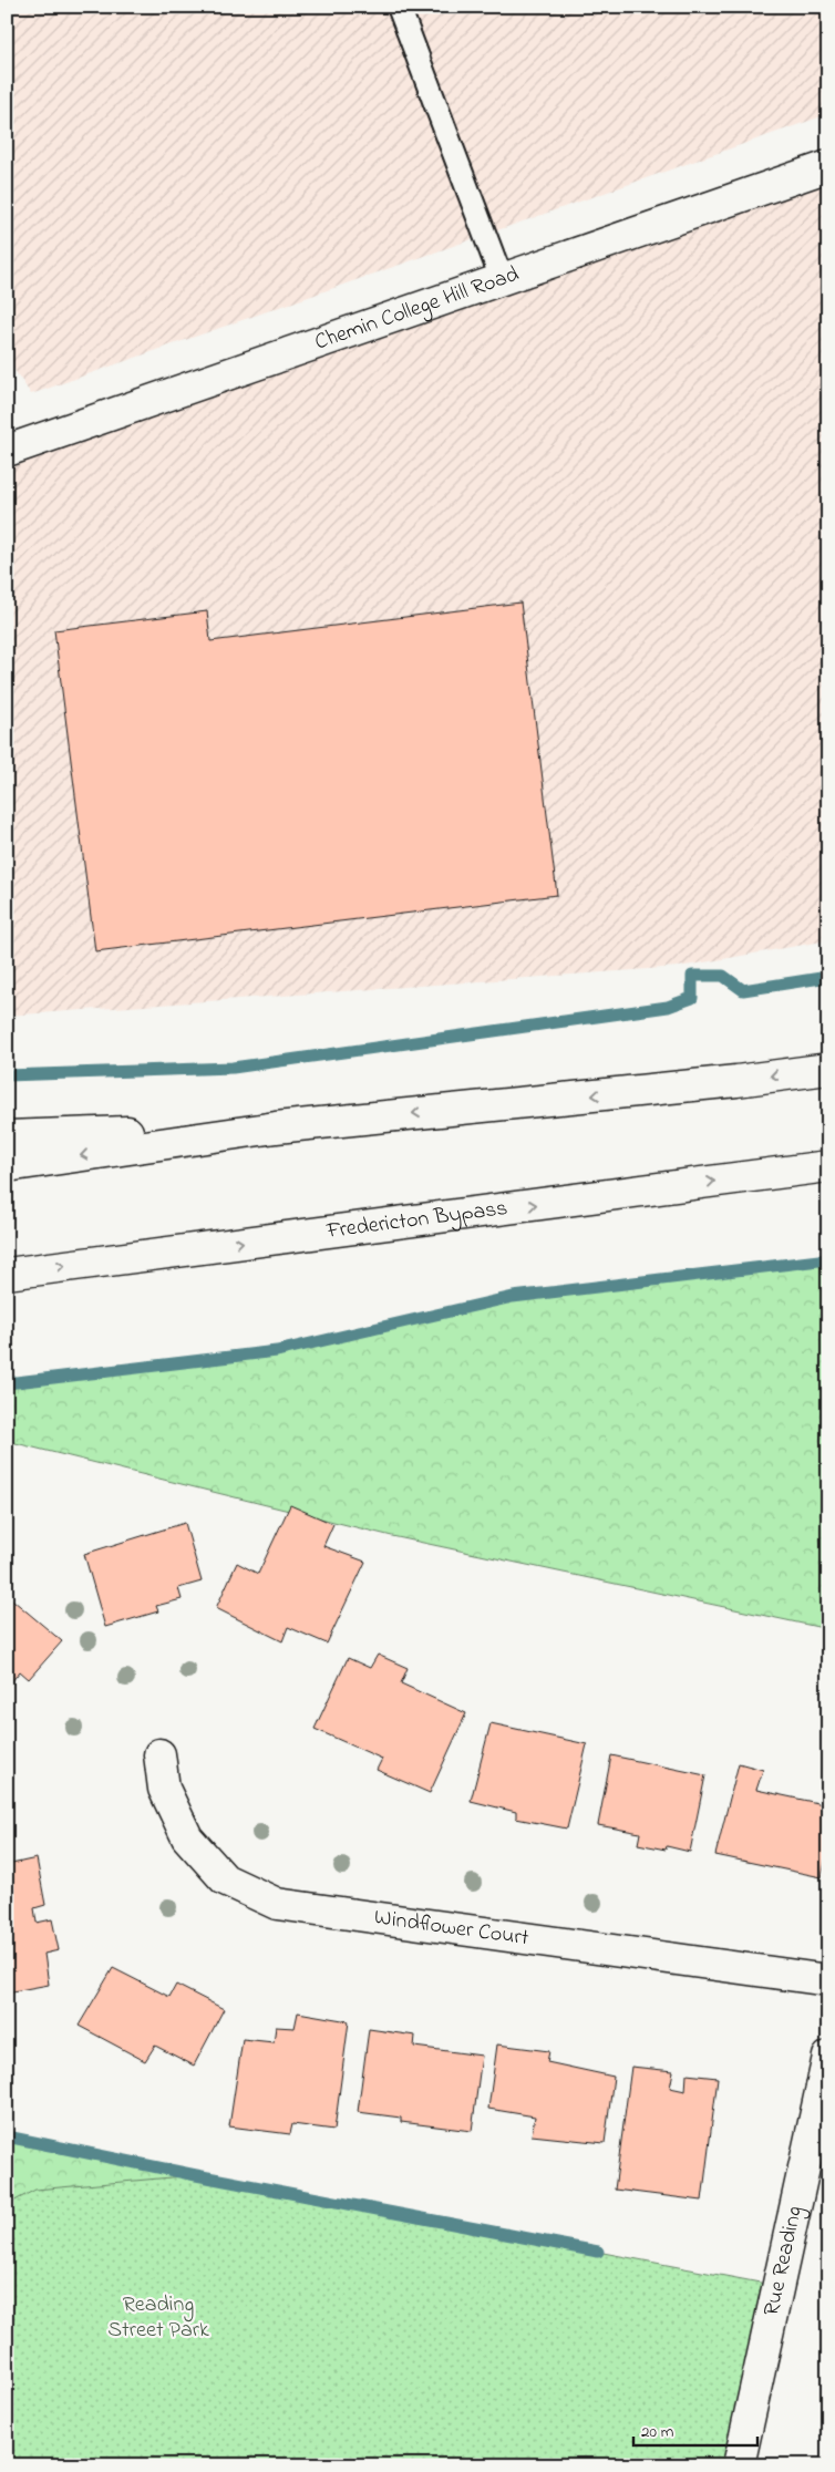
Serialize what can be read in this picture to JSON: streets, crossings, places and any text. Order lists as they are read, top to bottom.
{
  "streets": {
    "main road": [
      "Chemin College Hill Road",
      "Fredericton Bypass",
      "Windflower Court",
      "Rue Reading"
    ]
  },
  "parks": ["Reading Street Park"],
  "scale_bar": "20 m"
}
